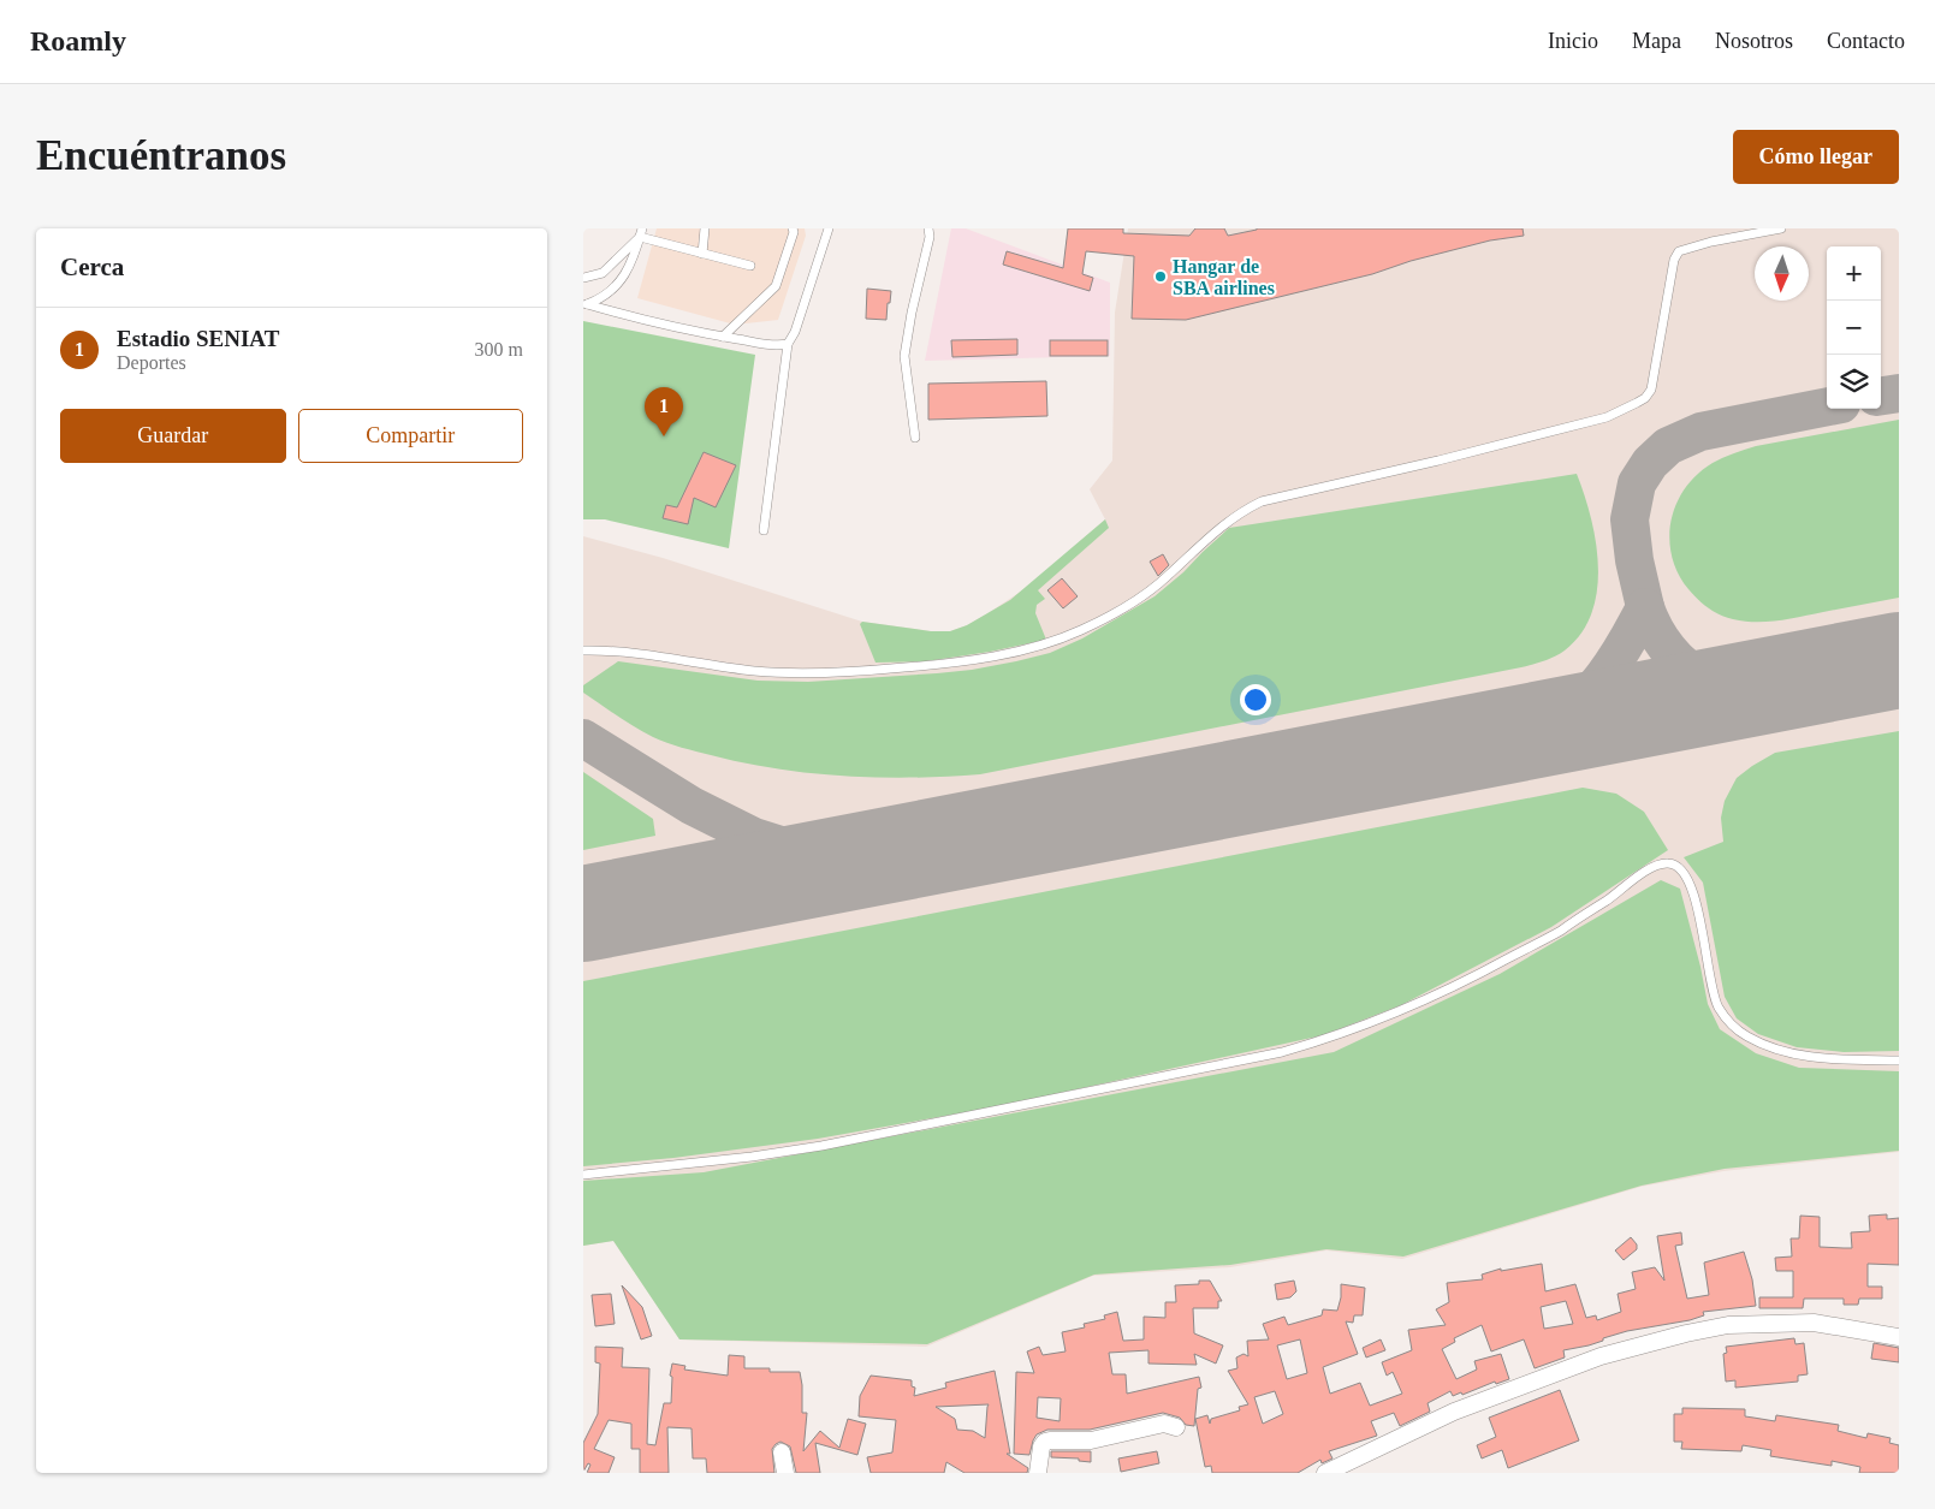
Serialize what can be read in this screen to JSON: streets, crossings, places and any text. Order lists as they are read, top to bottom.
{
  "places": ["Hangar de SBA airlines"],
  "north": "bottom",
  "page": {
    "header": "Roamly",
    "nav": [
      "Inicio",
      "Mapa",
      "Nosotros",
      "Contacto"
    ],
    "buttons": [
      "Cómo llegar",
      ["Guardar", "Compartir"]
    ],
    "title": "Encuéntranos",
    "heading": "Cerca",
    "map_buttons": ["+", "−"],
    "list": [
      {
        "mark": "1",
        "name": "Estadio SENIAT",
        "note": "Deportes",
        "value": "300 m"
      }
    ],
    "pins": "1"
  }
}
